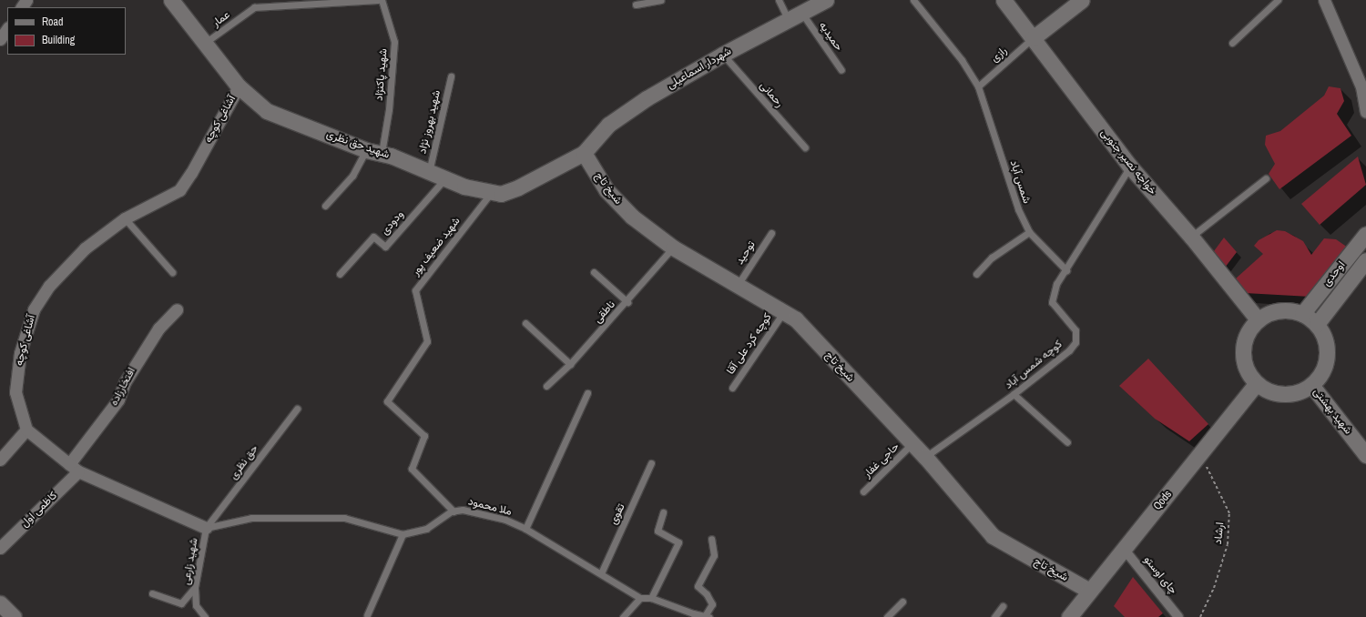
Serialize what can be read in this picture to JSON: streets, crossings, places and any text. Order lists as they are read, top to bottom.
{
  "streets": {
    "street": [
      "شهردار اسماعیلی",
      "آشاغی کوچه",
      "شهید حق نظری",
      "خواجه نصیر جنوبی",
      "شیخ تاج",
      "اوحدی",
      "افتخارزاده",
      "شهید بهشتی",
      "Qods",
      "کاظمی اول",
      "چای اوستو"
    ],
    "lane": [
      "عمار",
      "حمیدیه",
      "رازی",
      "شهید پاکنژاد",
      "رحمانی",
      "شهید بهروز نژاد",
      "شمس آباد",
      "ودودی",
      "شهید ضعیف پور",
      "توحید",
      "ناطقی",
      "کوچه کرد علی آقا",
      "کوچه شمس آباد",
      "حاجی غفار",
      "حق نظری",
      "ملا محمود",
      "تقوی",
      "شهید زارعی"
    ],
    "path": ["ارشاد"]
  },
  "crossings": [
    ["عمار", "شهید حق نظری"],
    ["حمیدیه", "شهردار اسماعیلی"],
    ["رازی", "خواجه نصیر جنوبی"],
    ["رازی", "شمس آباد"],
    ["شهردار اسماعیلی", "رحمانی"],
    ["شهردار اسماعیلی", "شهید حق نظری"],
    ["شهردار اسماعیلی", "شیخ تاج"],
    ["شهید پاکنژاد", "شهید حق نظری"],
    ["آشاغی کوچه", "شهید حق نظری"],
    ["شهید بهروز نژاد", "شهید حق نظری"],
    ["شهید حق نظری", "شیخ تاج"],
    ["شهید حق نظری", "ودودی"],
    ["شهید حق نظری", "شهید ضعیف پور"],
    ["خواجه نصیر جنوبی", "اوحدی"],
    ["خواجه نصیر جنوبی", "کوچه شمس آباد"],
    ["خواجه نصیر جنوبی", "شهید بهشتی"],
    ["خواجه نصیر جنوبی", "Qods"],
    ["شمس آباد", "کوچه شمس آباد"],
    ["شیخ تاج", "توحید"],
    ["شیخ تاج", "ناطقی"],
    ["شیخ تاج", "کوچه کرد علی آقا"],
    ["شیخ تاج", "کوچه شمس آباد"],
    ["شیخ تاج", "حاجی غفار"],
    ["شیخ تاج", "Qods"],
    ["شهید ضعیف پور", "ملا محمود"],
    ["اوحدی", "شهید بهشتی"],
    ["اوحدی", "Qods"],
    ["افتخارزاده", "کاظمی اول"],
    ["شهید بهشتی", "Qods"],
    ["حق نظری", "ملا محمود"],
    ["حق نظری", "شهید زارعی"],
    ["Qods", "ارشاد"],
    ["Qods", "چای اوستو"],
    ["ملا محمود", "تقوی"],
    ["ملا محمود", "شهید زارعی"]
  ],
  "legend": ["Road", "Building"]
}
